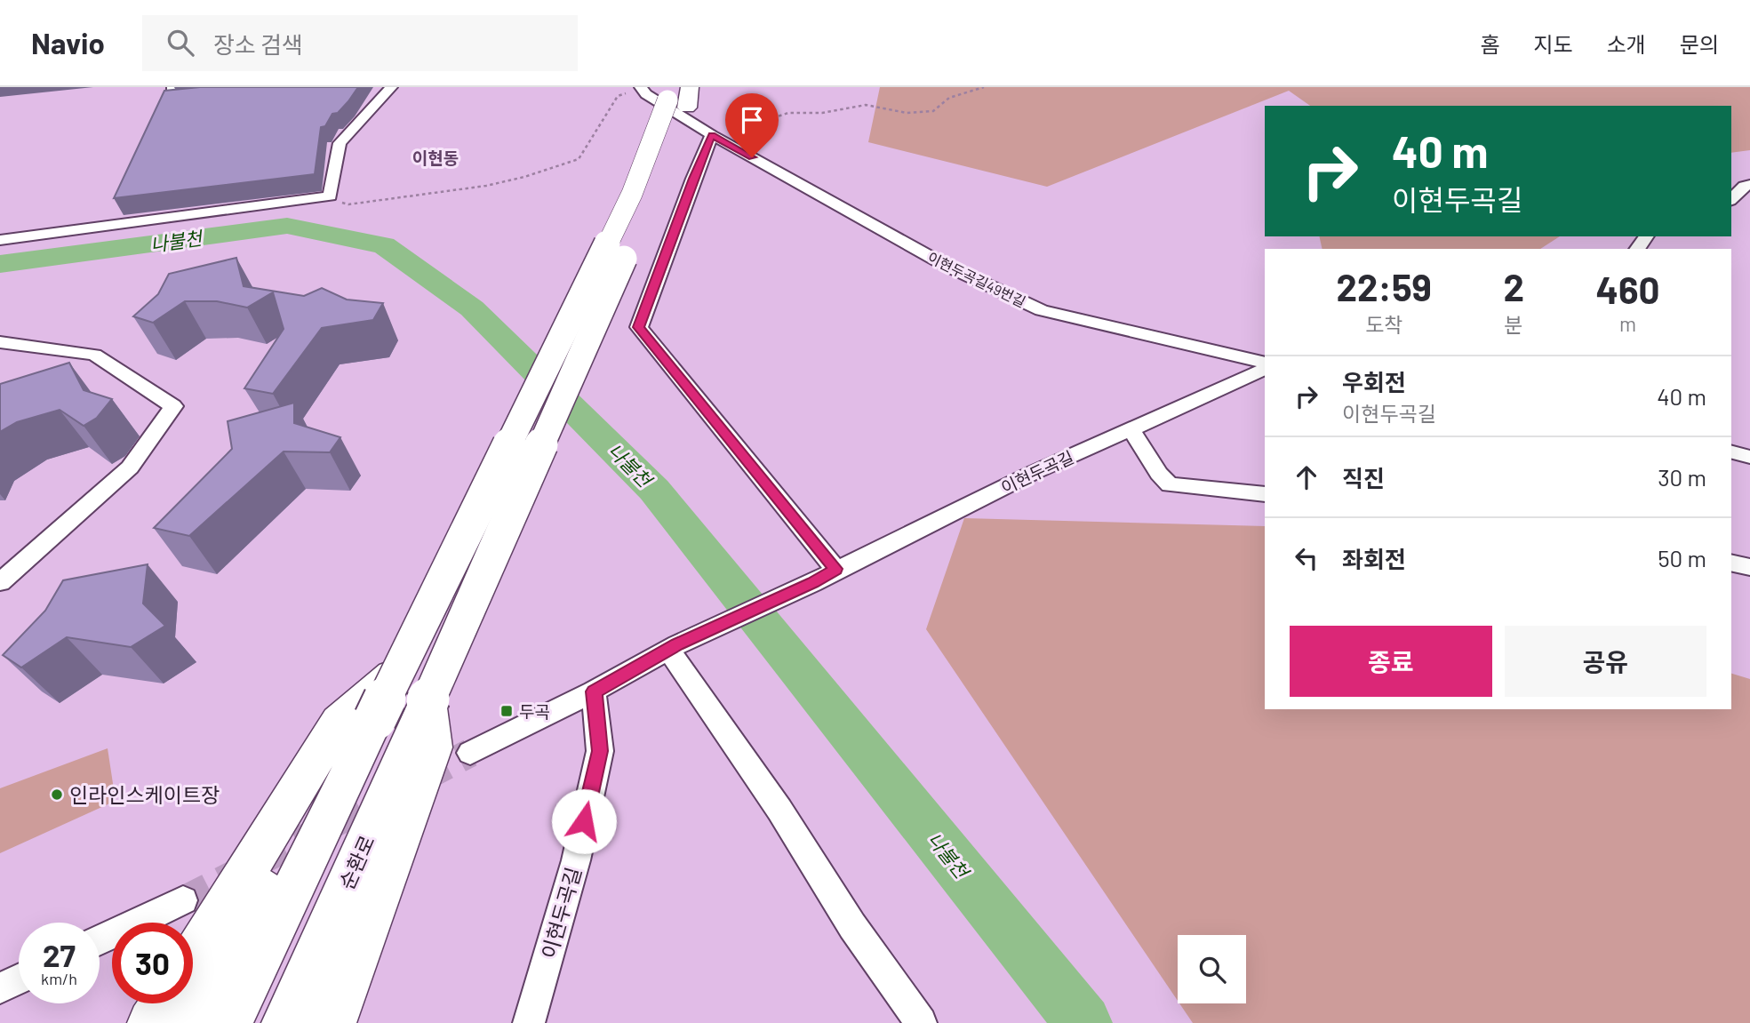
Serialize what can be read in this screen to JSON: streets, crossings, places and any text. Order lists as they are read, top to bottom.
{
  "streets": {
    "highway": ["순환로"],
    "street": ["이현두곡길49번길", "이현두곡길"]
  },
  "districts": ["이현동"],
  "water": ["나불천"],
  "places": {
    "transit": ["두곡"],
    "other": ["인라인스케이트장"]
  },
  "page": {
    "header": "Navio",
    "search": "장소 검색",
    "nav": [
      "홈",
      "지도",
      "소개",
      "문의"
    ],
    "turn": ["40 m", "이현두곡길"],
    "eta": [
      "22:59",
      "도착",
      "2",
      "분",
      "460",
      "m"
    ],
    "list": [
      {
        "name": "우회전",
        "note": "이현두곡길",
        "value": "40 m"
      },
      {
        "name": "직진",
        "value": "30 m"
      },
      {
        "name": "좌회전",
        "value": "50 m"
      }
    ],
    "buttons": ["종료", "공유"],
    "speed": "27 km/h",
    "limit": "30"
  }
}
